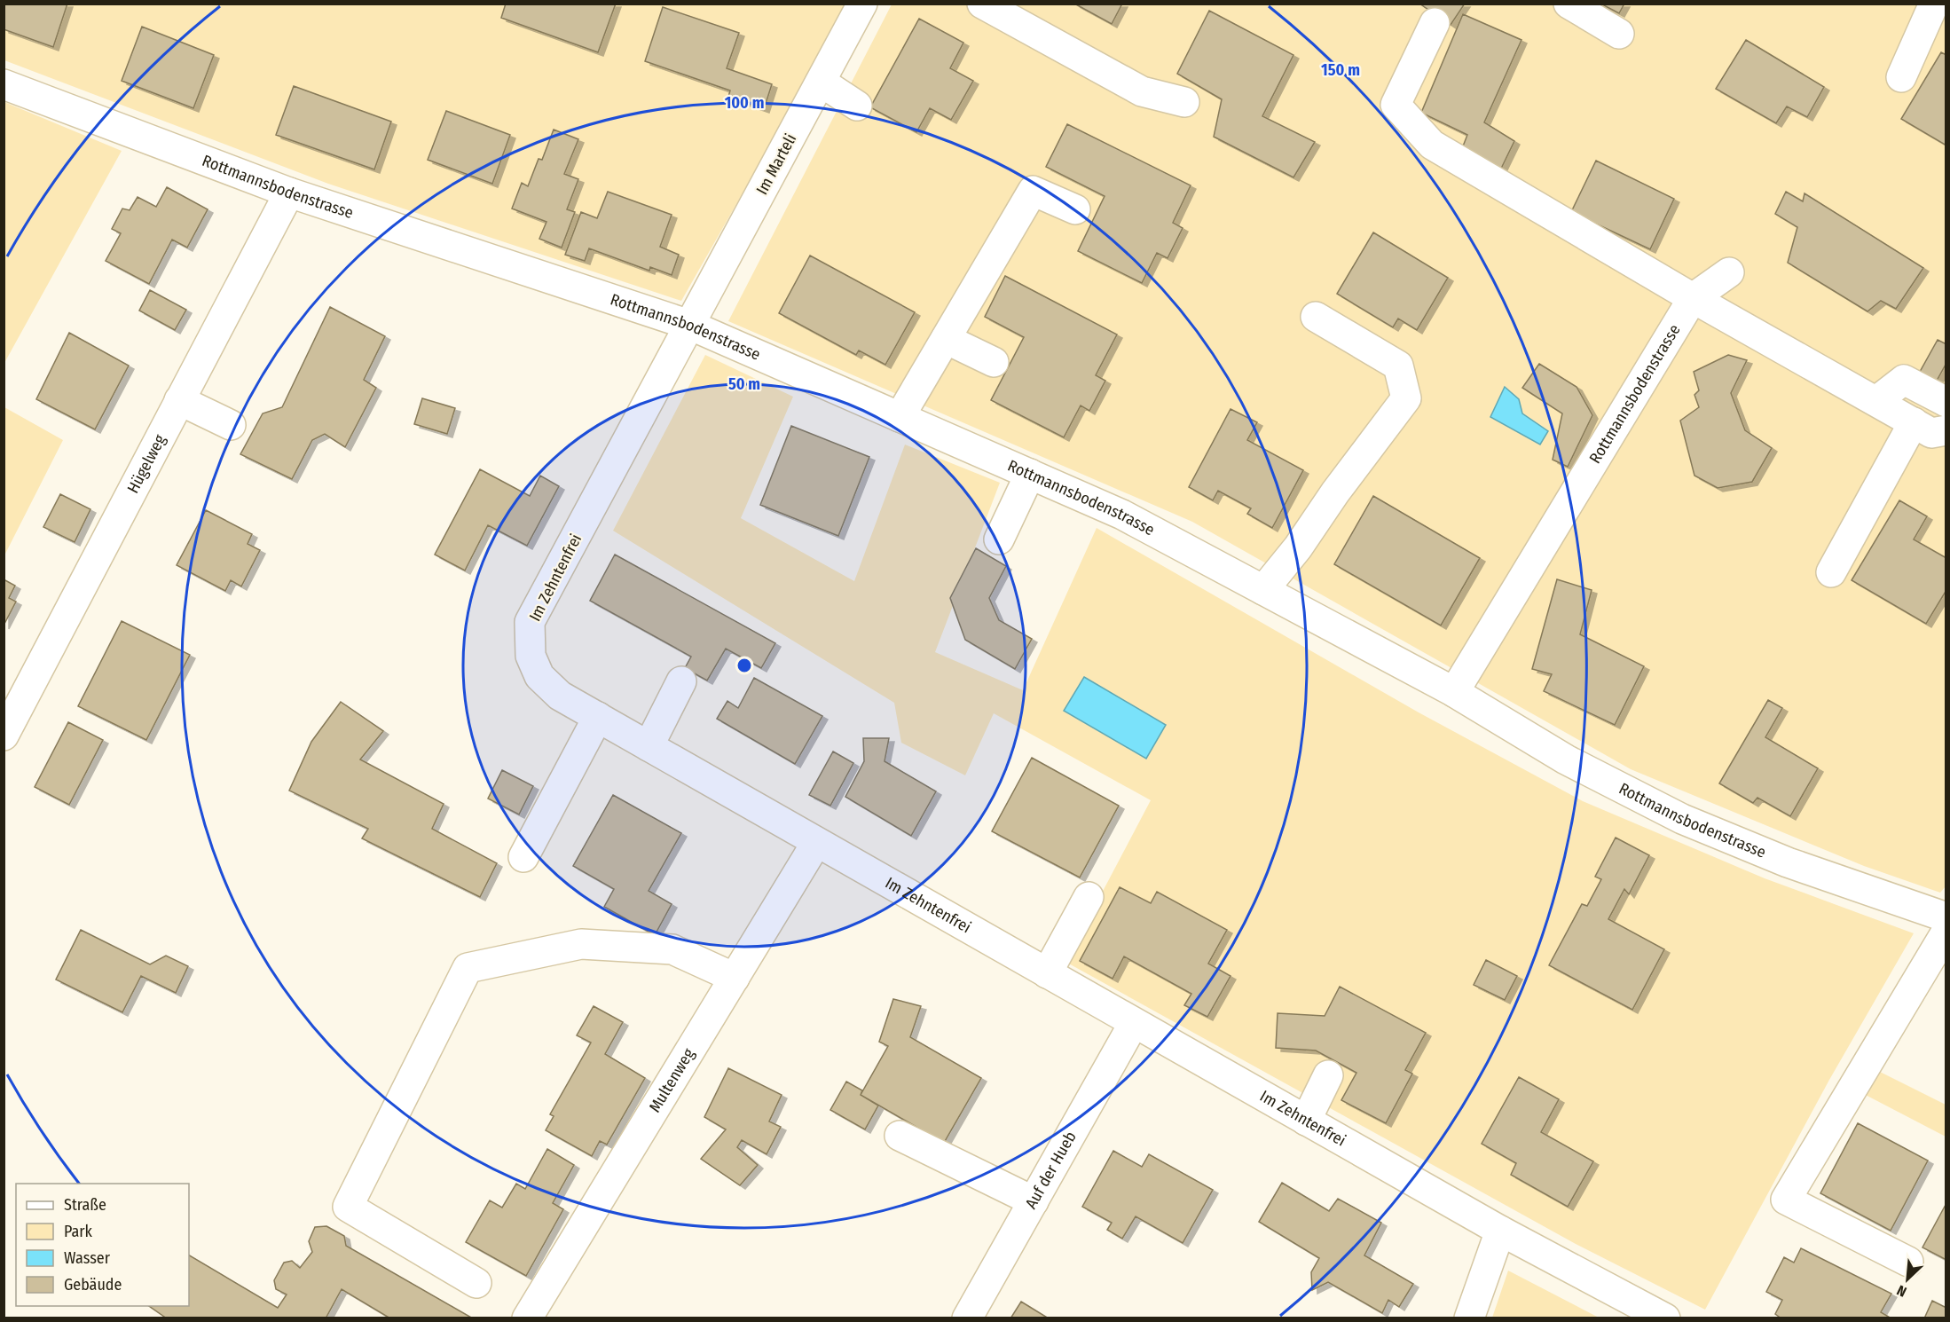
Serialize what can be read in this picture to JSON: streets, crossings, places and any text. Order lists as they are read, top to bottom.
{
  "streets": {
    "street": [
      "Im Marteli",
      "Rottmannsbodenstrasse",
      "Hügelweg",
      "Im Zehntenfrei",
      "Multenweg",
      "Auf der Hueb"
    ]
  },
  "crossings": [
    ["Im Marteli", "Rottmannsbodenstrasse"],
    ["Im Marteli", "Im Zehntenfrei"],
    ["Rottmannsbodenstrasse", "Hügelweg"],
    ["Rottmannsbodenstrasse", "Im Zehntenfrei"],
    ["Im Zehntenfrei", "Multenweg"],
    ["Im Zehntenfrei", "Auf der Hueb"]
  ],
  "legend": [
    "Straße",
    "Park",
    "Wasser",
    "Gebäude"
  ],
  "north": "bottom left",
  "rings": ["150 m", "100 m", "50 m"]
}
